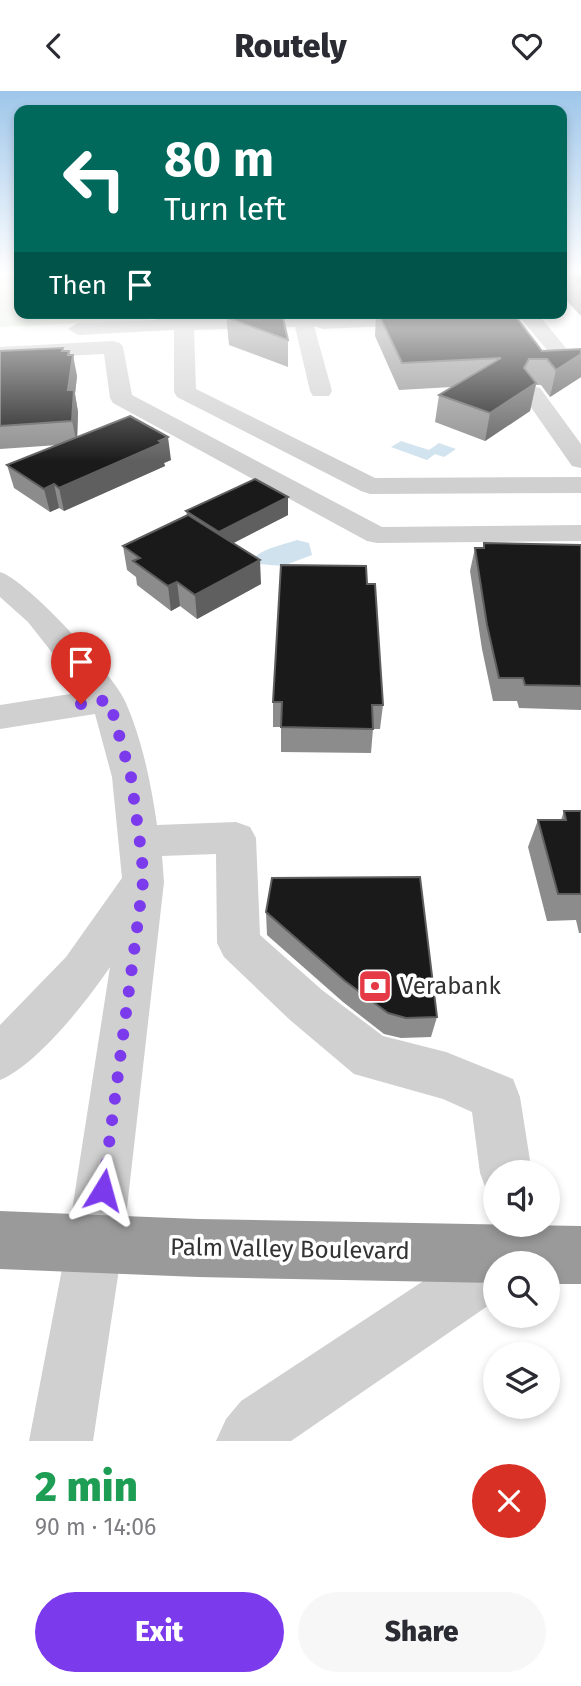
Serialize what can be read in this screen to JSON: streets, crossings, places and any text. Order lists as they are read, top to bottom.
{
  "streets": {
    "highway": ["Palm Valley Boulevard"]
  },
  "places": {
    "bank": ["Verabank"]
  },
  "page": {
    "header": "Routely",
    "turn": ["80 m", "Turn left"],
    "then": "Then",
    "heading": ["2 min", "90 m · 14:06"],
    "buttons": ["Exit", "Share"]
  }
}
